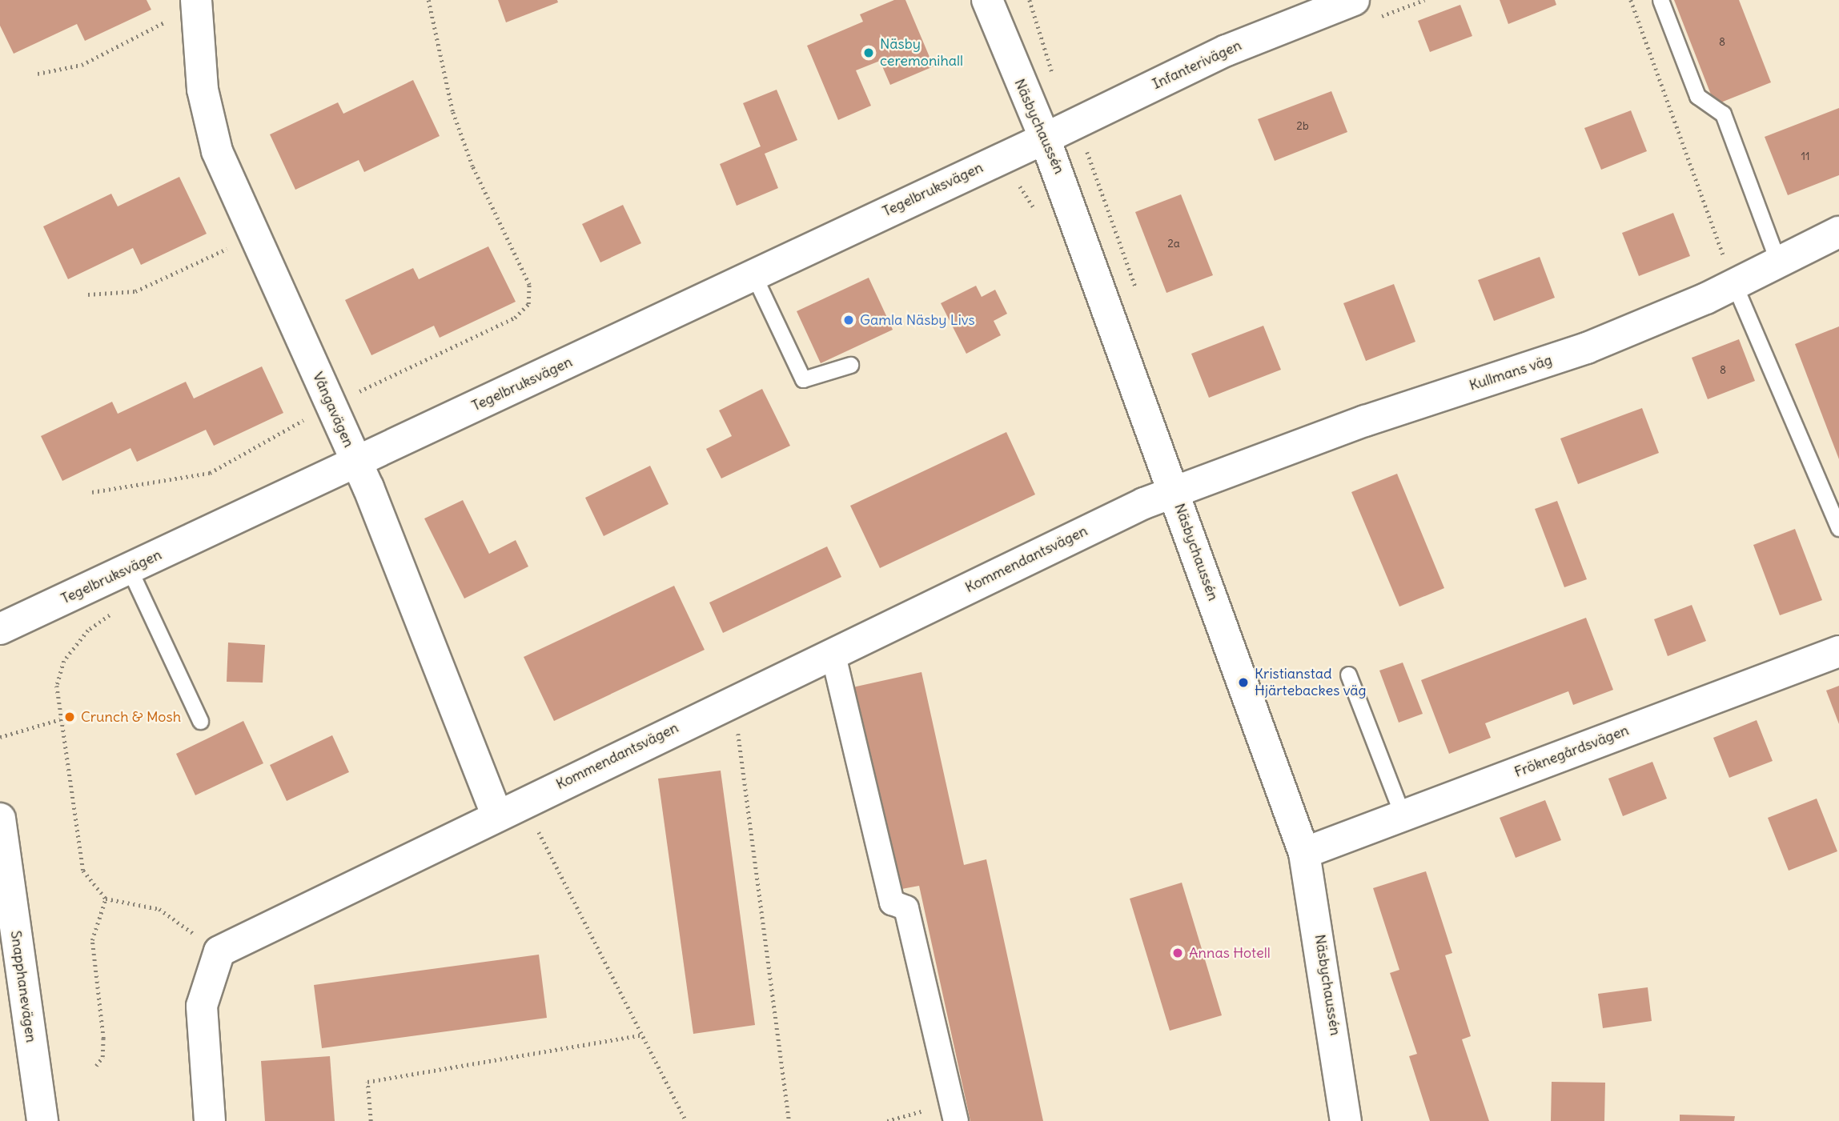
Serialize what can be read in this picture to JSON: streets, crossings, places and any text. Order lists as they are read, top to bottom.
{
  "streets": {
    "street": [
      "Infanterivägen",
      "Näsbychaussén",
      "Tegelbruksvägen",
      "Kullmans väg",
      "Vångavägen",
      "Kommendantsvägen",
      "Fröknegårdsvägen",
      "Snapphanevägen"
    ]
  },
  "crossings": [
    ["Infanterivägen", "Näsbychaussén"],
    ["Infanterivägen", "Tegelbruksvägen"],
    ["Näsbychaussén", "Tegelbruksvägen"],
    ["Näsbychaussén", "Kullmans väg"],
    ["Näsbychaussén", "Kommendantsvägen"],
    ["Näsbychaussén", "Fröknegårdsvägen"],
    ["Tegelbruksvägen", "Vångavägen"],
    ["Kullmans väg", "Kommendantsvägen"],
    ["Vångavägen", "Kommendantsvägen"]
  ],
  "places": [
    "Näsby ceremonihall",
    "Gamla Näsby Livs",
    "Kristianstad Hjärtebackes väg",
    "Crunch & Mosh",
    "Annas Hotell"
  ],
  "house_numbers": [
    "8",
    "2b",
    "11",
    "2a",
    "8"
  ]
}
